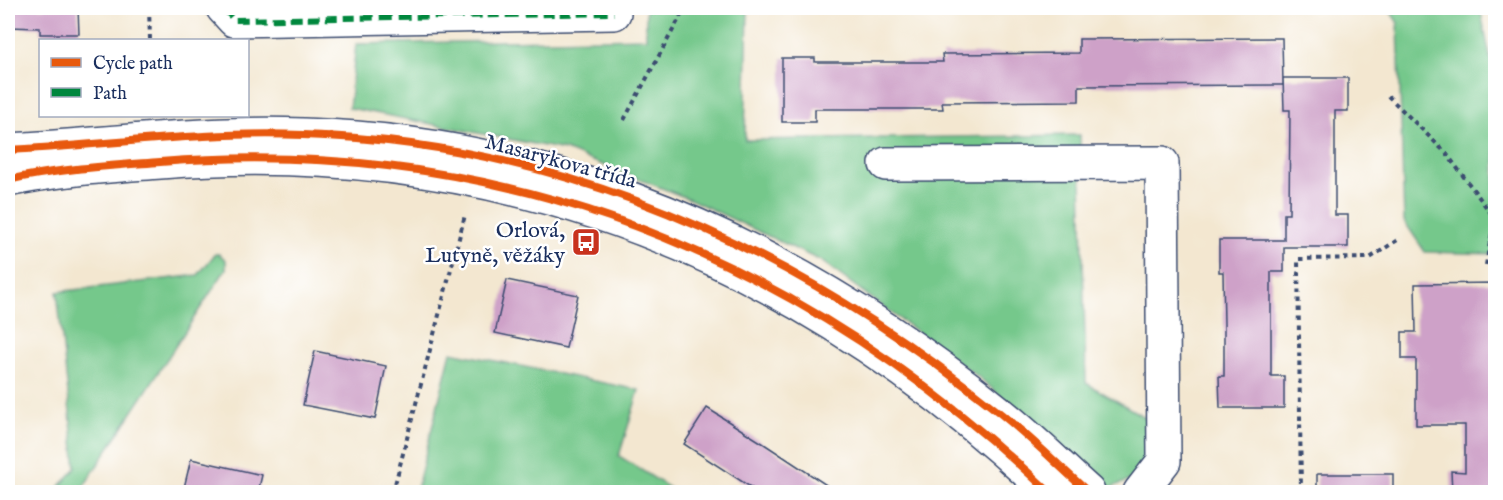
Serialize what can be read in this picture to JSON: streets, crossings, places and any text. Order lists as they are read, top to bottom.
{
  "streets": {
    "street": ["Masarykova třída"]
  },
  "places": {
    "bus stop": ["Orlová, Lutyně, věžáky"]
  },
  "legend": ["Cycle path", "Path"]
}
